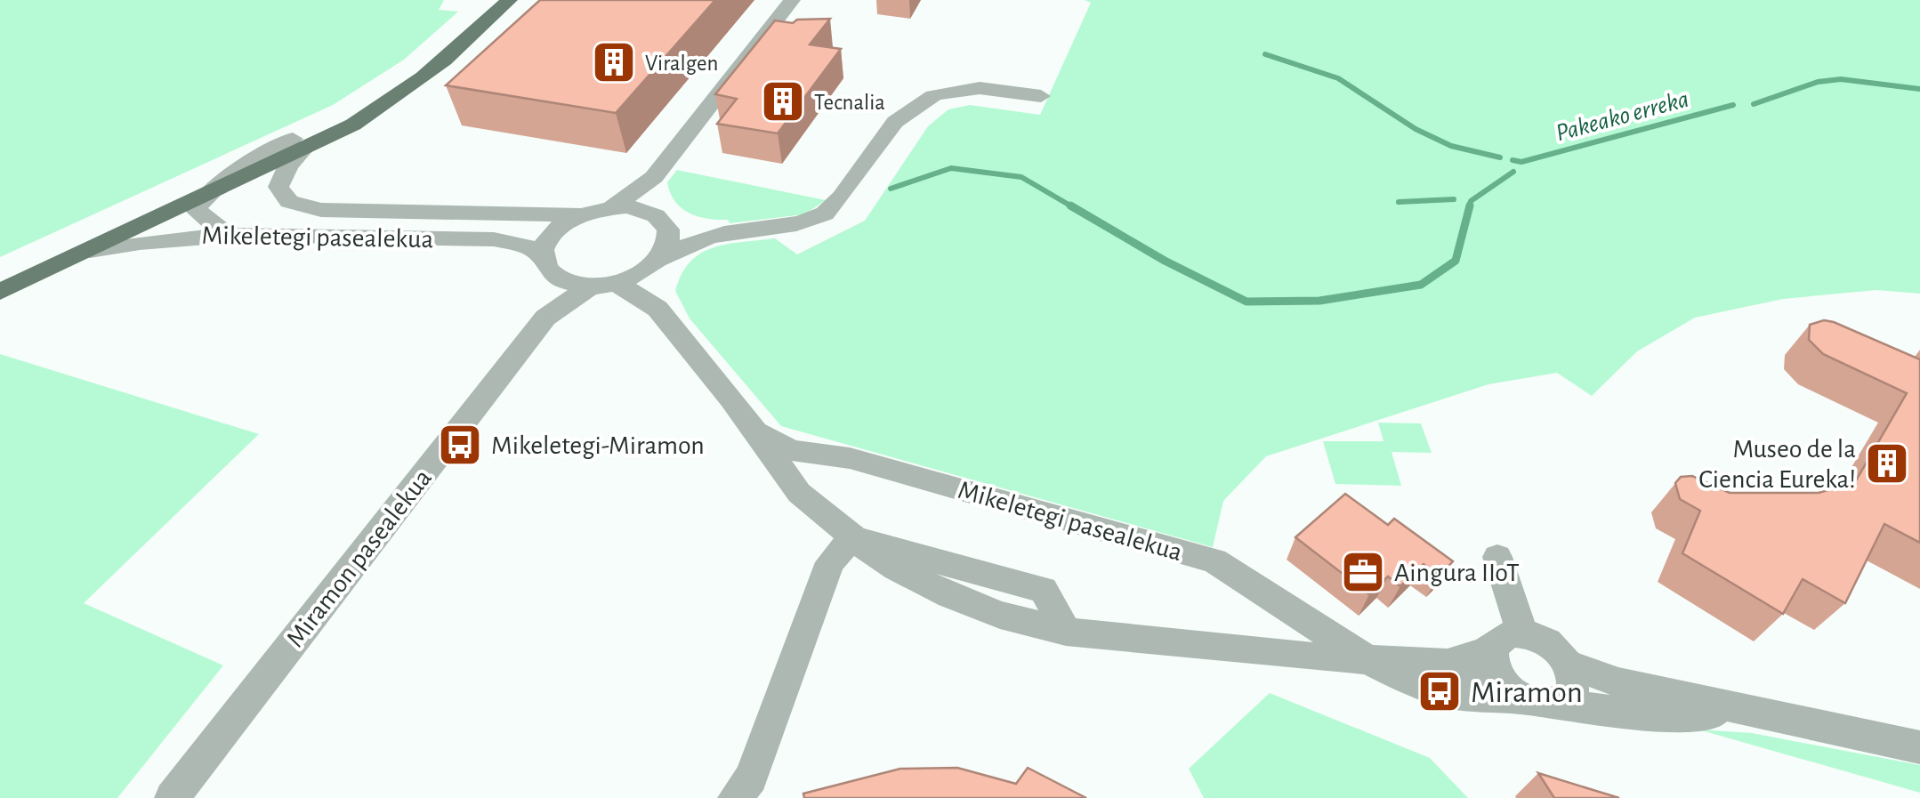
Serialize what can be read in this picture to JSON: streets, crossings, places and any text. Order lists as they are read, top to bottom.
{
  "streets": {
    "street": ["Mikeletegi pasealekua", "Miramon pasealekua"]
  },
  "crossings": [
    ["Mikeletegi pasealekua", "Miramon pasealekua"]
  ],
  "water": ["Pakeako erreka"],
  "places": {
    "building": ["Viralgen", "Tecnalia", "Museo de la Ciencia Eureka!"],
    "bus stop": ["Mikeletegi-Miramon", "Miramon"],
    "office": ["Aingura IIoT"]
  }
}
